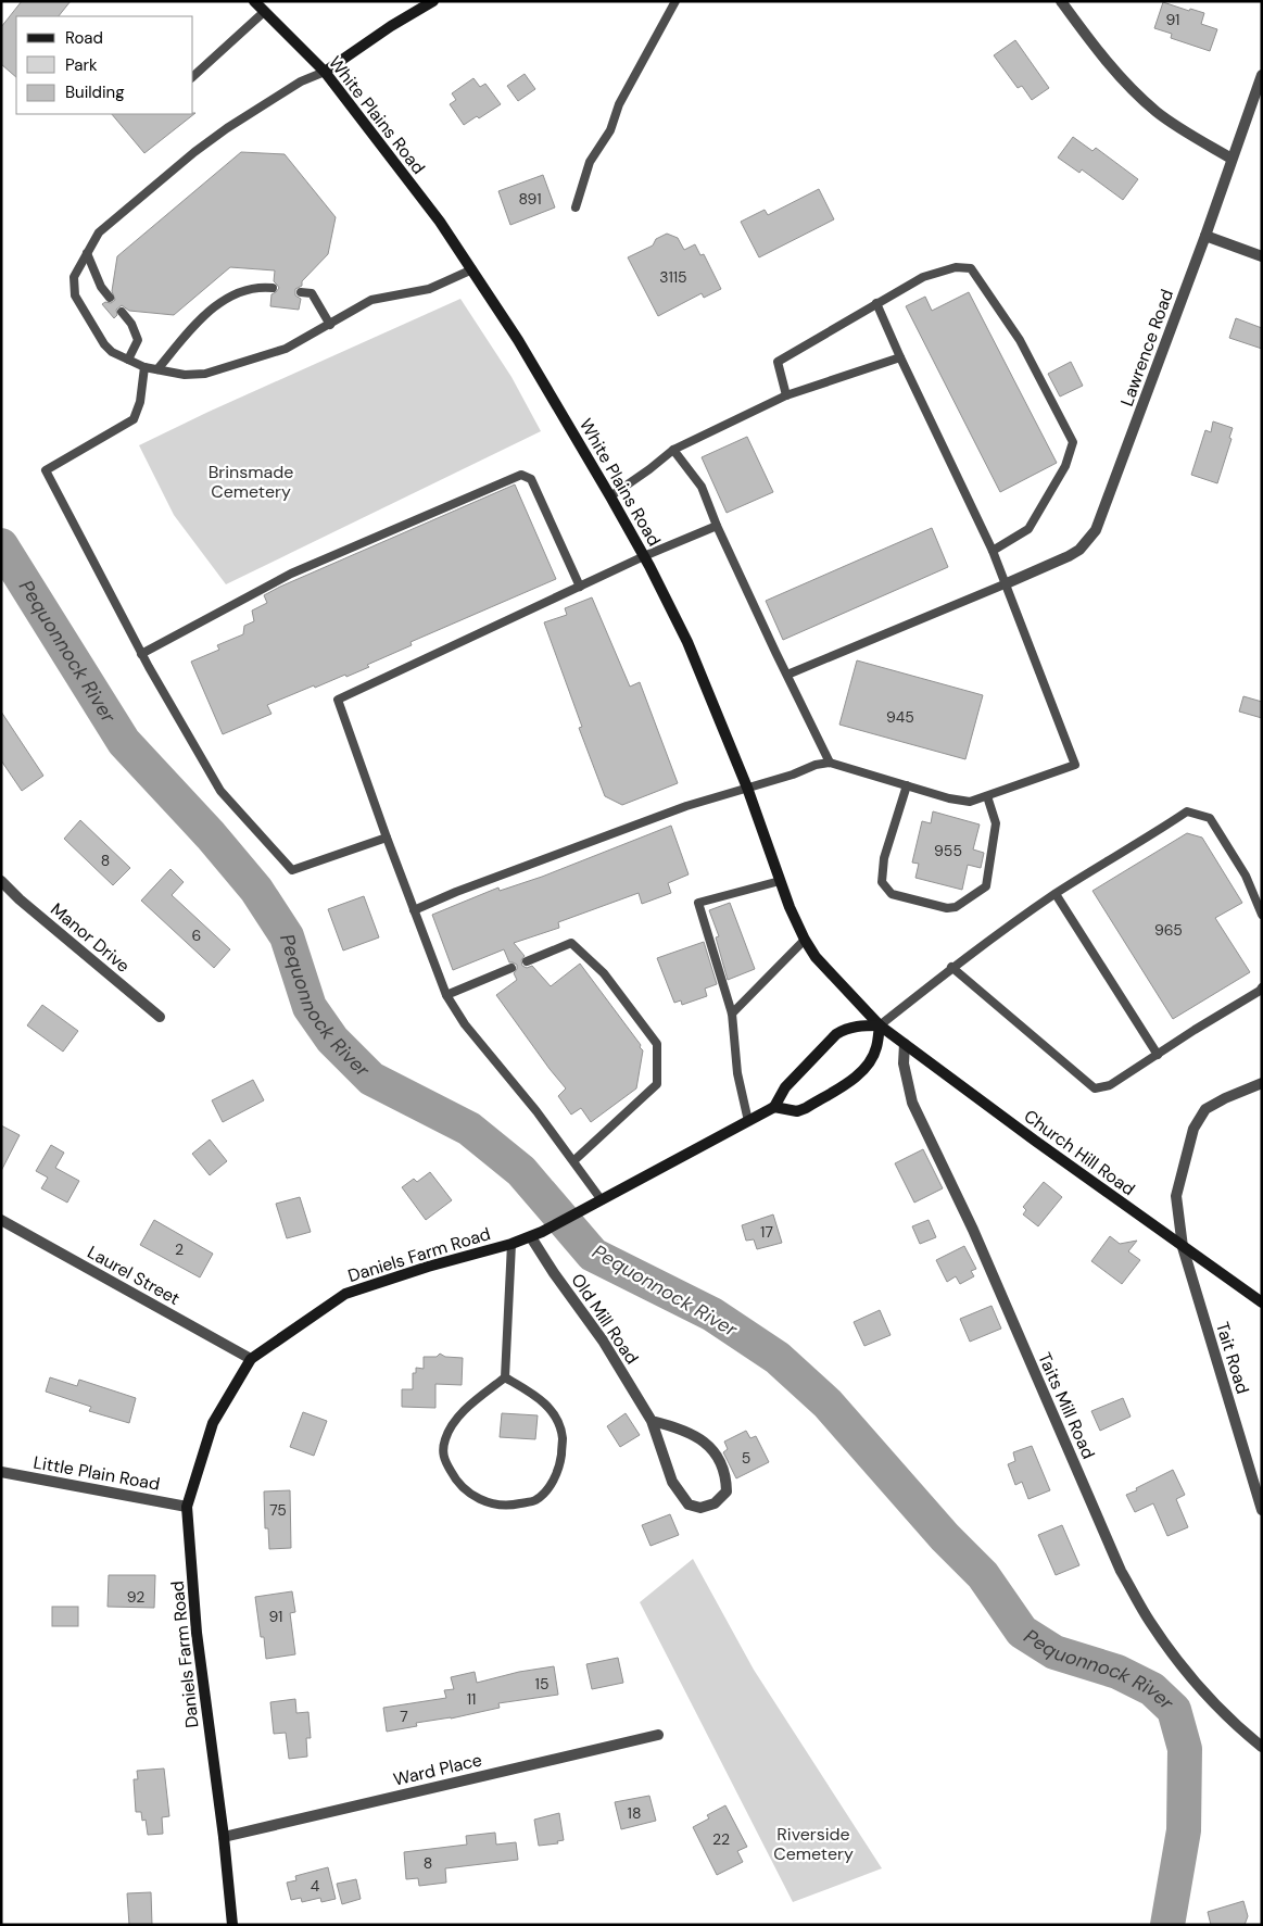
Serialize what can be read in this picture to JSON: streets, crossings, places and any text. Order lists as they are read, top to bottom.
{
  "streets": {
    "main road": ["White Plains Road", "Church Hill Road", "Daniels Farm Road"],
    "street": [
      "Lawrence Road",
      "Manor Drive",
      "Laurel Street",
      "Old Mill Road",
      "Tait Road",
      "Taits Mill Road",
      "Little Plain Road",
      "Ward Place"
    ]
  },
  "crossings": [
    ["White Plains Road", "Church Hill Road"],
    ["White Plains Road", "Daniels Farm Road"],
    ["Church Hill Road", "Daniels Farm Road"],
    ["Church Hill Road", "Tait Road"],
    ["Church Hill Road", "Taits Mill Road"],
    ["Daniels Farm Road", "Laurel Street"],
    ["Daniels Farm Road", "Old Mill Road"],
    ["Daniels Farm Road", "Little Plain Road"],
    ["Daniels Farm Road", "Ward Place"]
  ],
  "water": ["Pequonnock River"],
  "parks": ["Brinsmade Cemetery", "Riverside Cemetery"],
  "house_numbers": [
    "91",
    "891",
    "3115",
    "945",
    "955",
    "8",
    "965",
    "6",
    "17",
    "2",
    "5",
    "75",
    "92",
    "91",
    "15",
    "11",
    "7",
    "18",
    "22",
    "8",
    "4"
  ],
  "legend": ["Road", "Park", "Building"]
}
